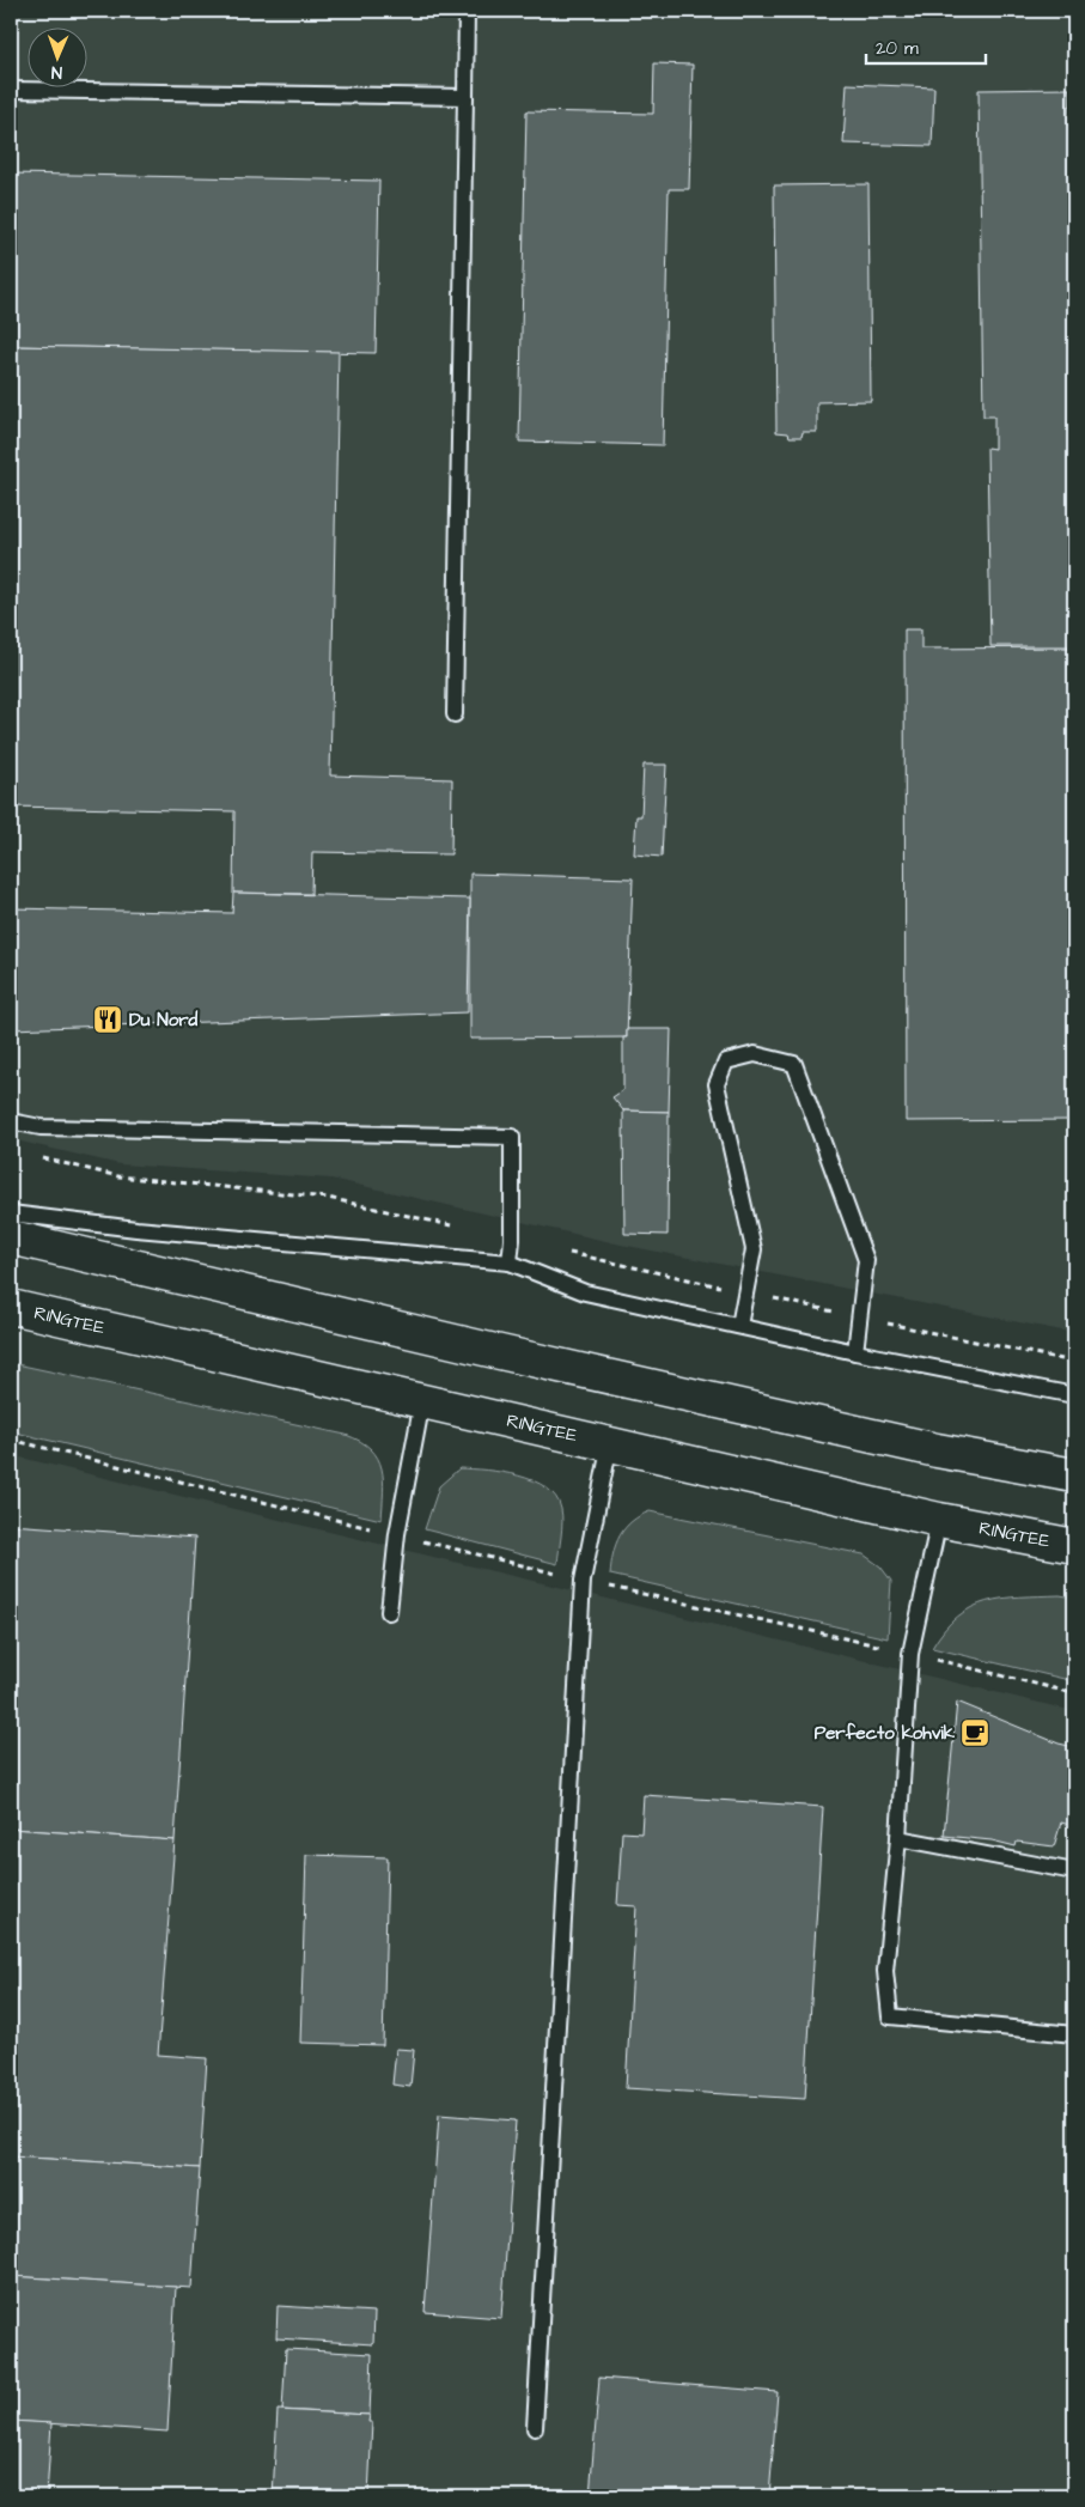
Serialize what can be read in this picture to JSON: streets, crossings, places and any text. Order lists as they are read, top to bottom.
{
  "streets": {
    "main road": ["RINGTEE"]
  },
  "places": {
    "restaurant": ["Du Nord"],
    "cafe": ["Perfecto kohvik"]
  },
  "scale_bar": "20 m",
  "north": "bottom"
}
